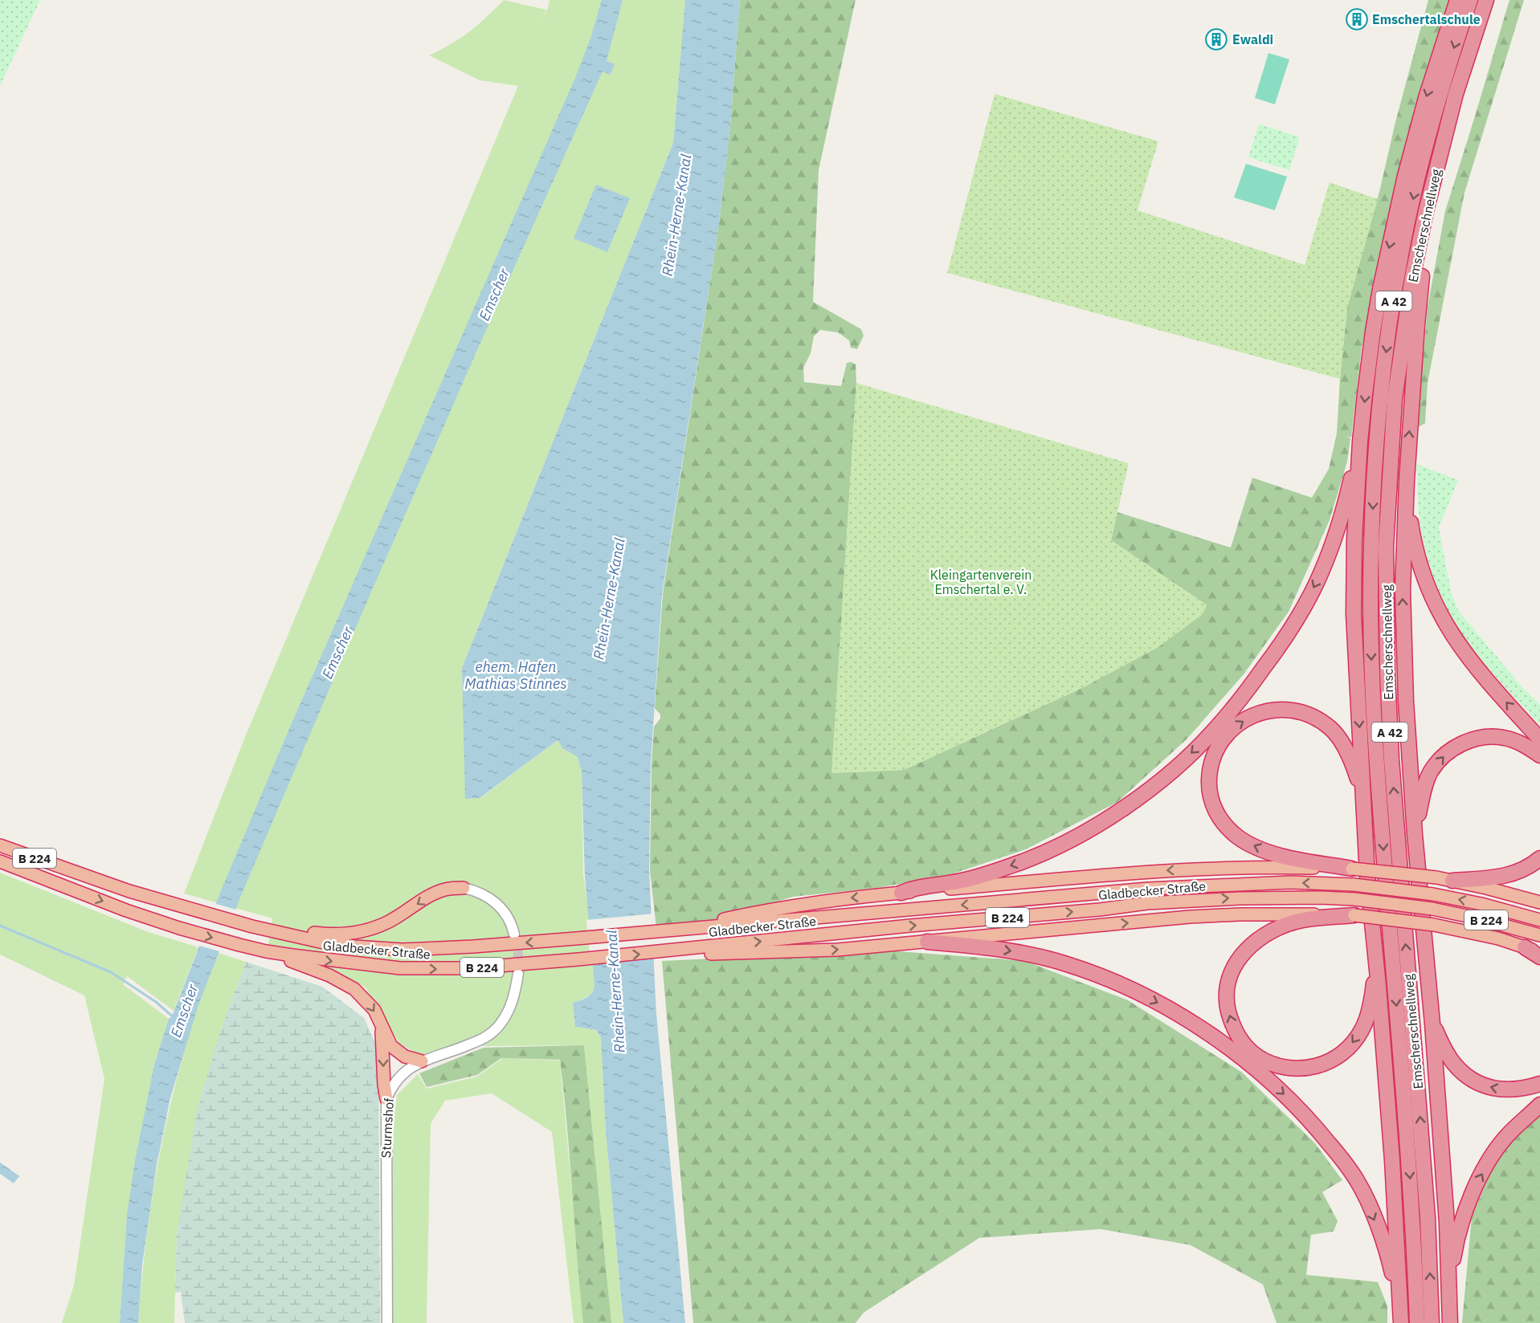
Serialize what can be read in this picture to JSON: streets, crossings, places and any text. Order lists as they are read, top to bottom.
{
  "streets": {
    "highway": [
      "Emscherschnellweg",
      "A 42",
      "B 224",
      "Gladbecker Straße"
    ],
    "street": ["Sturmshof"]
  },
  "water": ["Rhein-Herne-Kanal", "Emscher", "ehem. Hafen Mathias Stinnes"],
  "parks": ["Kleingartenverein Emschertal e. V."],
  "places": {
    "building": ["Emschertalschule", "Ewaldi"]
  }
}
